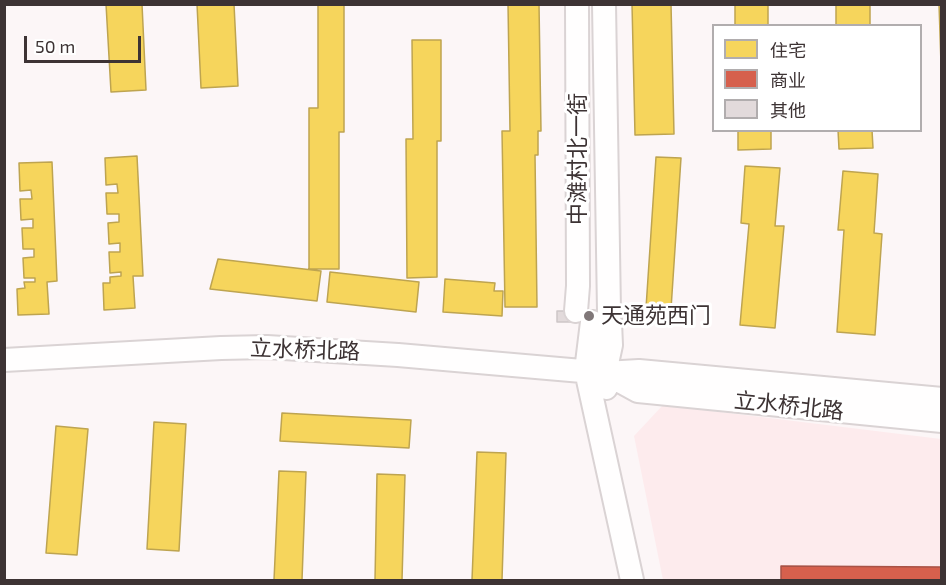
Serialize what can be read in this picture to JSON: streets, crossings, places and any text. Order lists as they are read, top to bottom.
{
  "streets": {
    "street": ["中滩村北一街", "立水桥北路"]
  },
  "crossings": [
    ["中滩村北一街", "立水桥北路"]
  ],
  "places": ["天通苑西门"],
  "legend": ["住宅", "商业", "其他"],
  "scale_bar": "50 m"
}
